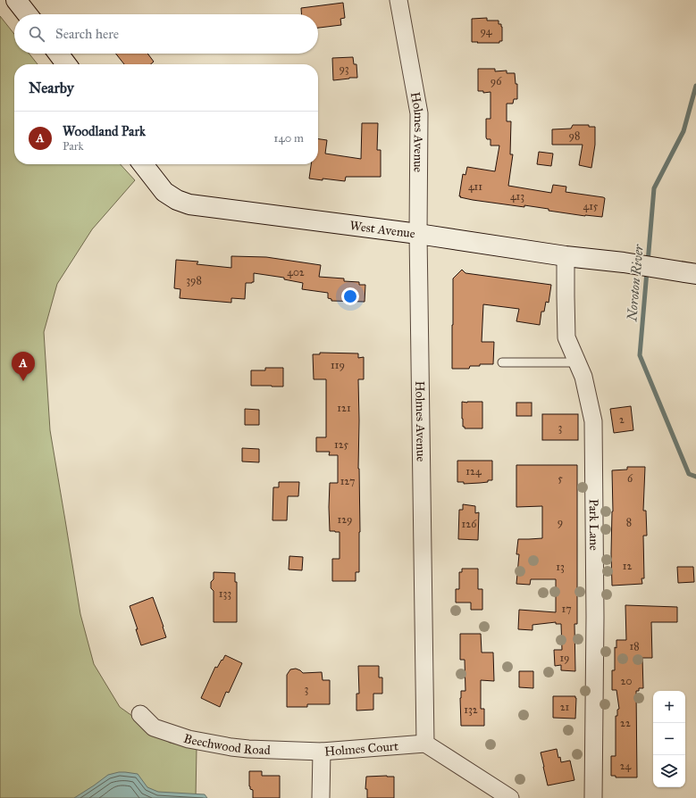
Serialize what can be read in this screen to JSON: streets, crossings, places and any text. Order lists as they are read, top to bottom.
{
  "streets": {
    "main road": ["West Avenue"],
    "street": [
      "Holmes Avenue",
      "Park Lane",
      "Beechwood Road",
      "Holmes Court"
    ]
  },
  "crossings": [
    ["Holmes Avenue", "West Avenue"],
    ["Holmes Avenue", "Holmes Court"],
    ["West Avenue", "Park Lane"],
    ["Beechwood Road", "Holmes Court"]
  ],
  "water": ["Noroton River"],
  "house_numbers": [
    "94",
    "93",
    "96",
    "98",
    "411",
    "413",
    "415",
    "402",
    "398",
    "119",
    "121",
    "2",
    "3",
    "125",
    "124",
    "5",
    "6",
    "127",
    "129",
    "9",
    "8",
    "126",
    "12",
    "13",
    "133",
    "17",
    "18",
    "19",
    "20",
    "3",
    "21",
    "132",
    "22",
    "24"
  ],
  "page": {
    "search": "Search here",
    "heading": "Nearby",
    "list": [
      {
        "mark": "A",
        "name": "Woodland Park",
        "note": "Park",
        "value": "140 m"
      }
    ],
    "pins": "A",
    "map_buttons": ["+", "−"]
  }
}
